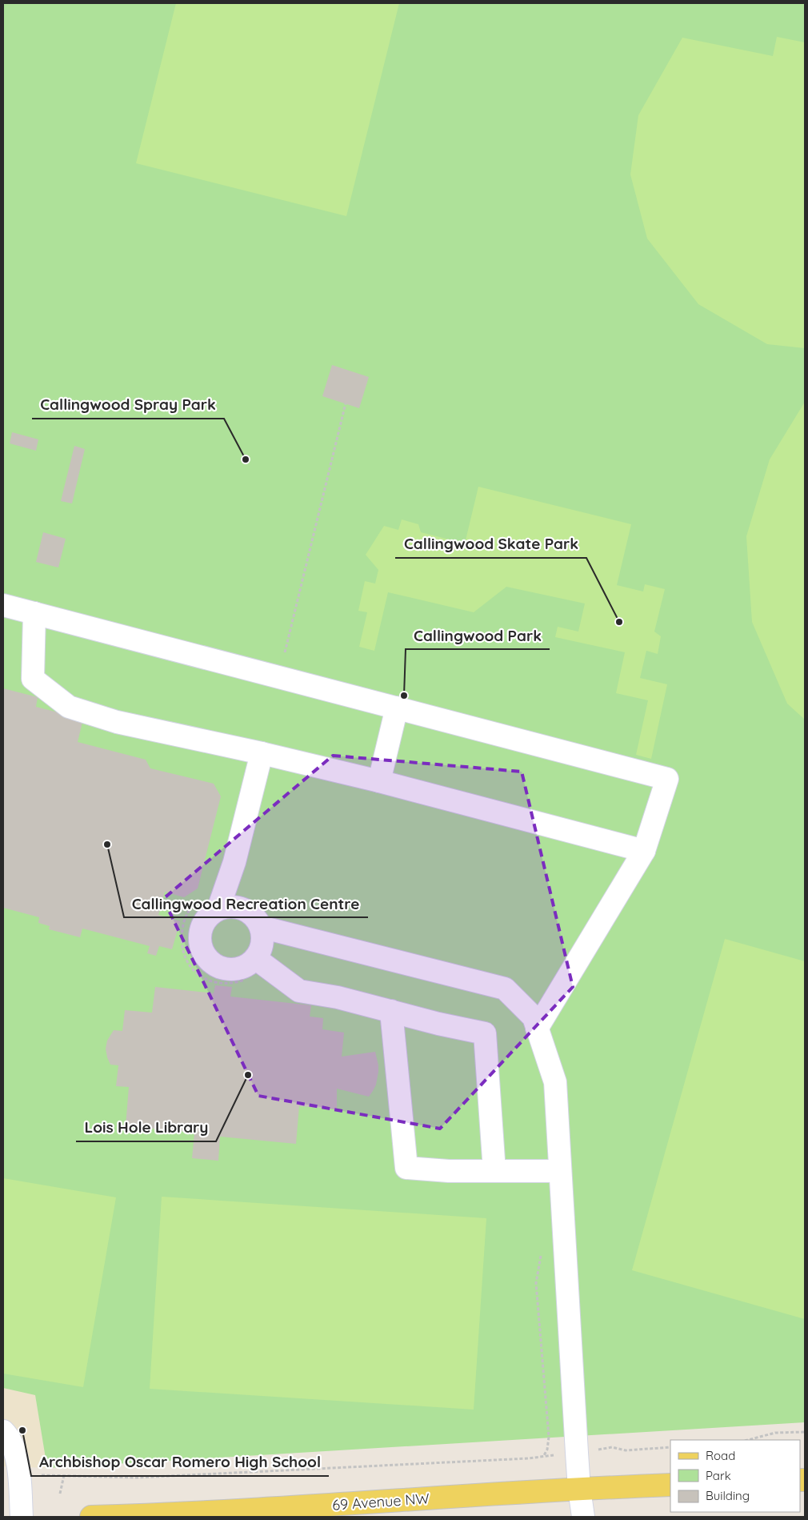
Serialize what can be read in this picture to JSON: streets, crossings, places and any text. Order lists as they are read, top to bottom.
{
  "streets": {
    "main road": ["69 Avenue NW"]
  },
  "places": [
    "Callingwood Spray Park",
    "Callingwood Skate Park",
    "Callingwood Park",
    "Callingwood Recreation Centre",
    "Lois Hole Library",
    "Archbishop Oscar Romero High School"
  ],
  "legend": ["Road", "Park", "Building"]
}
